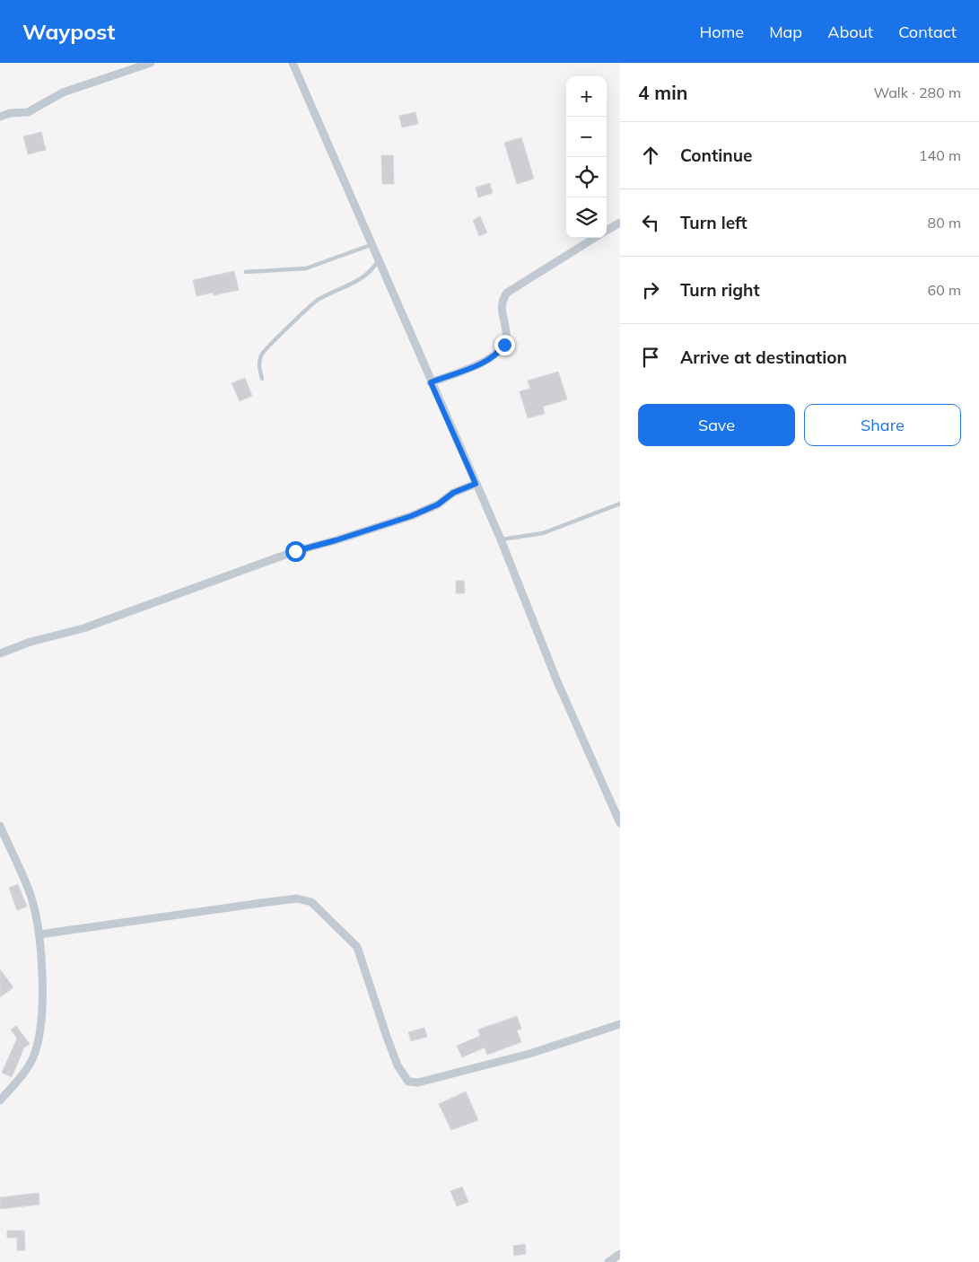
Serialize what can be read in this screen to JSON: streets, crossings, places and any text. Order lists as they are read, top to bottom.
{
  "page": {
    "header": "Waypost",
    "nav": [
      "Home",
      "Map",
      "About",
      "Contact"
    ],
    "heading": ["4 min", "Walk · 280 m"],
    "map_buttons": ["+", "−"],
    "list": [
      ["Continue", "140 m"],
      ["Turn left", "80 m"],
      ["Turn right", "60 m"],
      "Arrive at destination"
    ],
    "buttons": ["Save", "Share"]
  }
}
